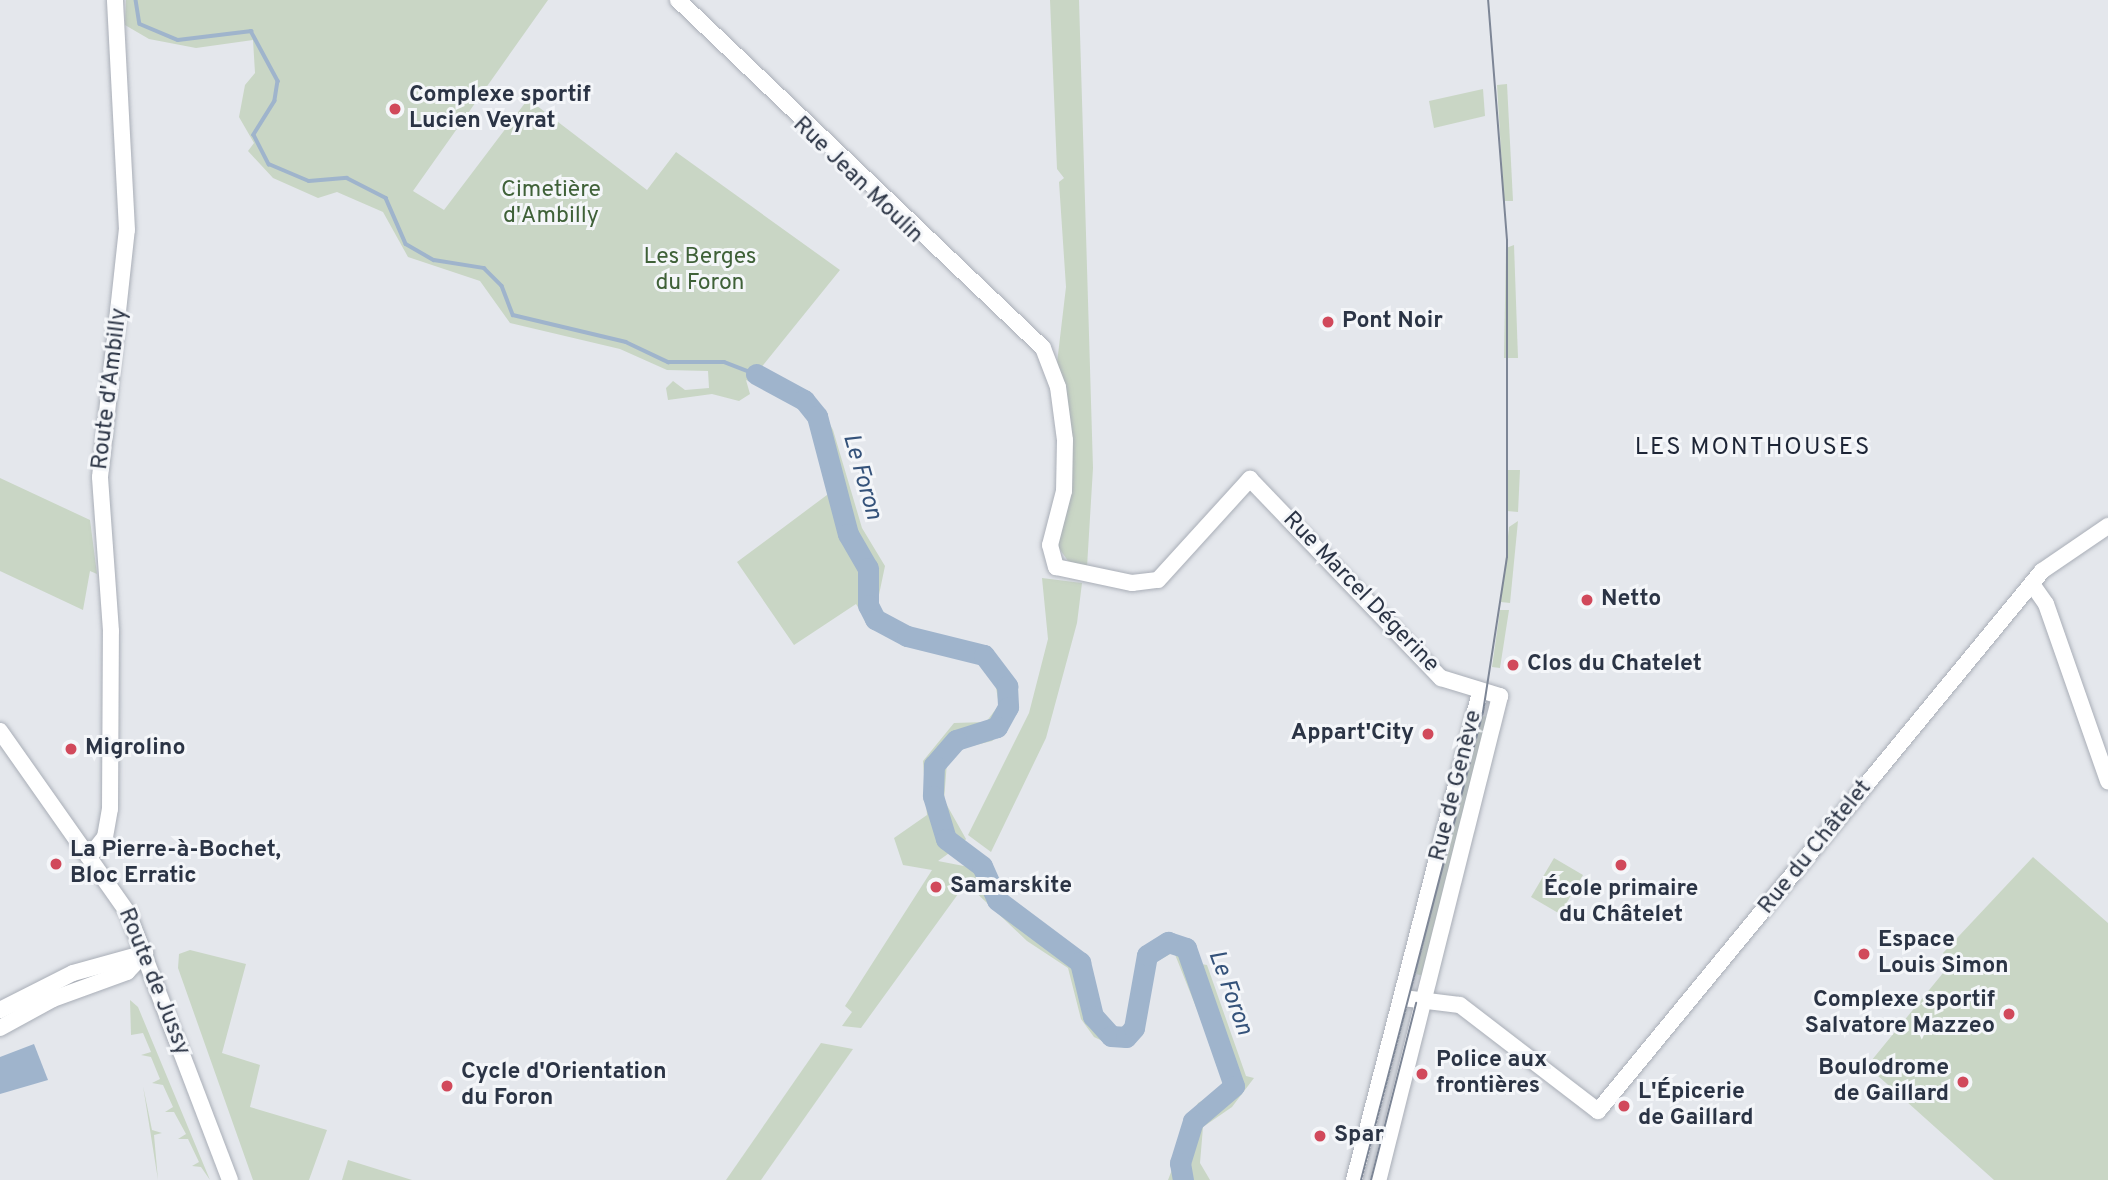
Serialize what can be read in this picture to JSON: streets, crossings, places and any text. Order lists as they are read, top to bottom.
{
  "streets": {
    "street": [
      "Rue Jean Moulin",
      "Route d'Ambilly",
      "Rue Marcel Dégerine",
      "Rue de Genève",
      "Rue du Châtelet",
      "Route de Jussy"
    ]
  },
  "crossings": [
    ["Rue Jean Moulin", "Rue Marcel Dégerine"],
    ["Route d'Ambilly", "Route de Jussy"],
    ["Rue Marcel Dégerine", "Rue de Genève"],
    ["Rue de Genève", "Rue du Châtelet"]
  ],
  "districts": ["LES MONTHOUSES"],
  "water": ["Le Foron"],
  "parks": ["Cimetière d'Ambilly", "Les Berges du Foron"],
  "places": [
    "Complexe sportif Lucien Veyrat",
    "Pont Noir",
    "Netto",
    "Clos du Chatelet",
    "Appart'City",
    "Migrolino",
    "La Pierre-à-Bochet, Bloc Erratic",
    "École primaire du Châtelet",
    "Samarskite",
    "Espace Louis Simon",
    "Complexe sportif Salvatore Mazzeo",
    "Police aux frontières",
    "Boulodrome de Gaillard",
    "Cycle d'Orientation du Foron",
    "L'Épicerie de Gaillard",
    "Spar"
  ]
}
